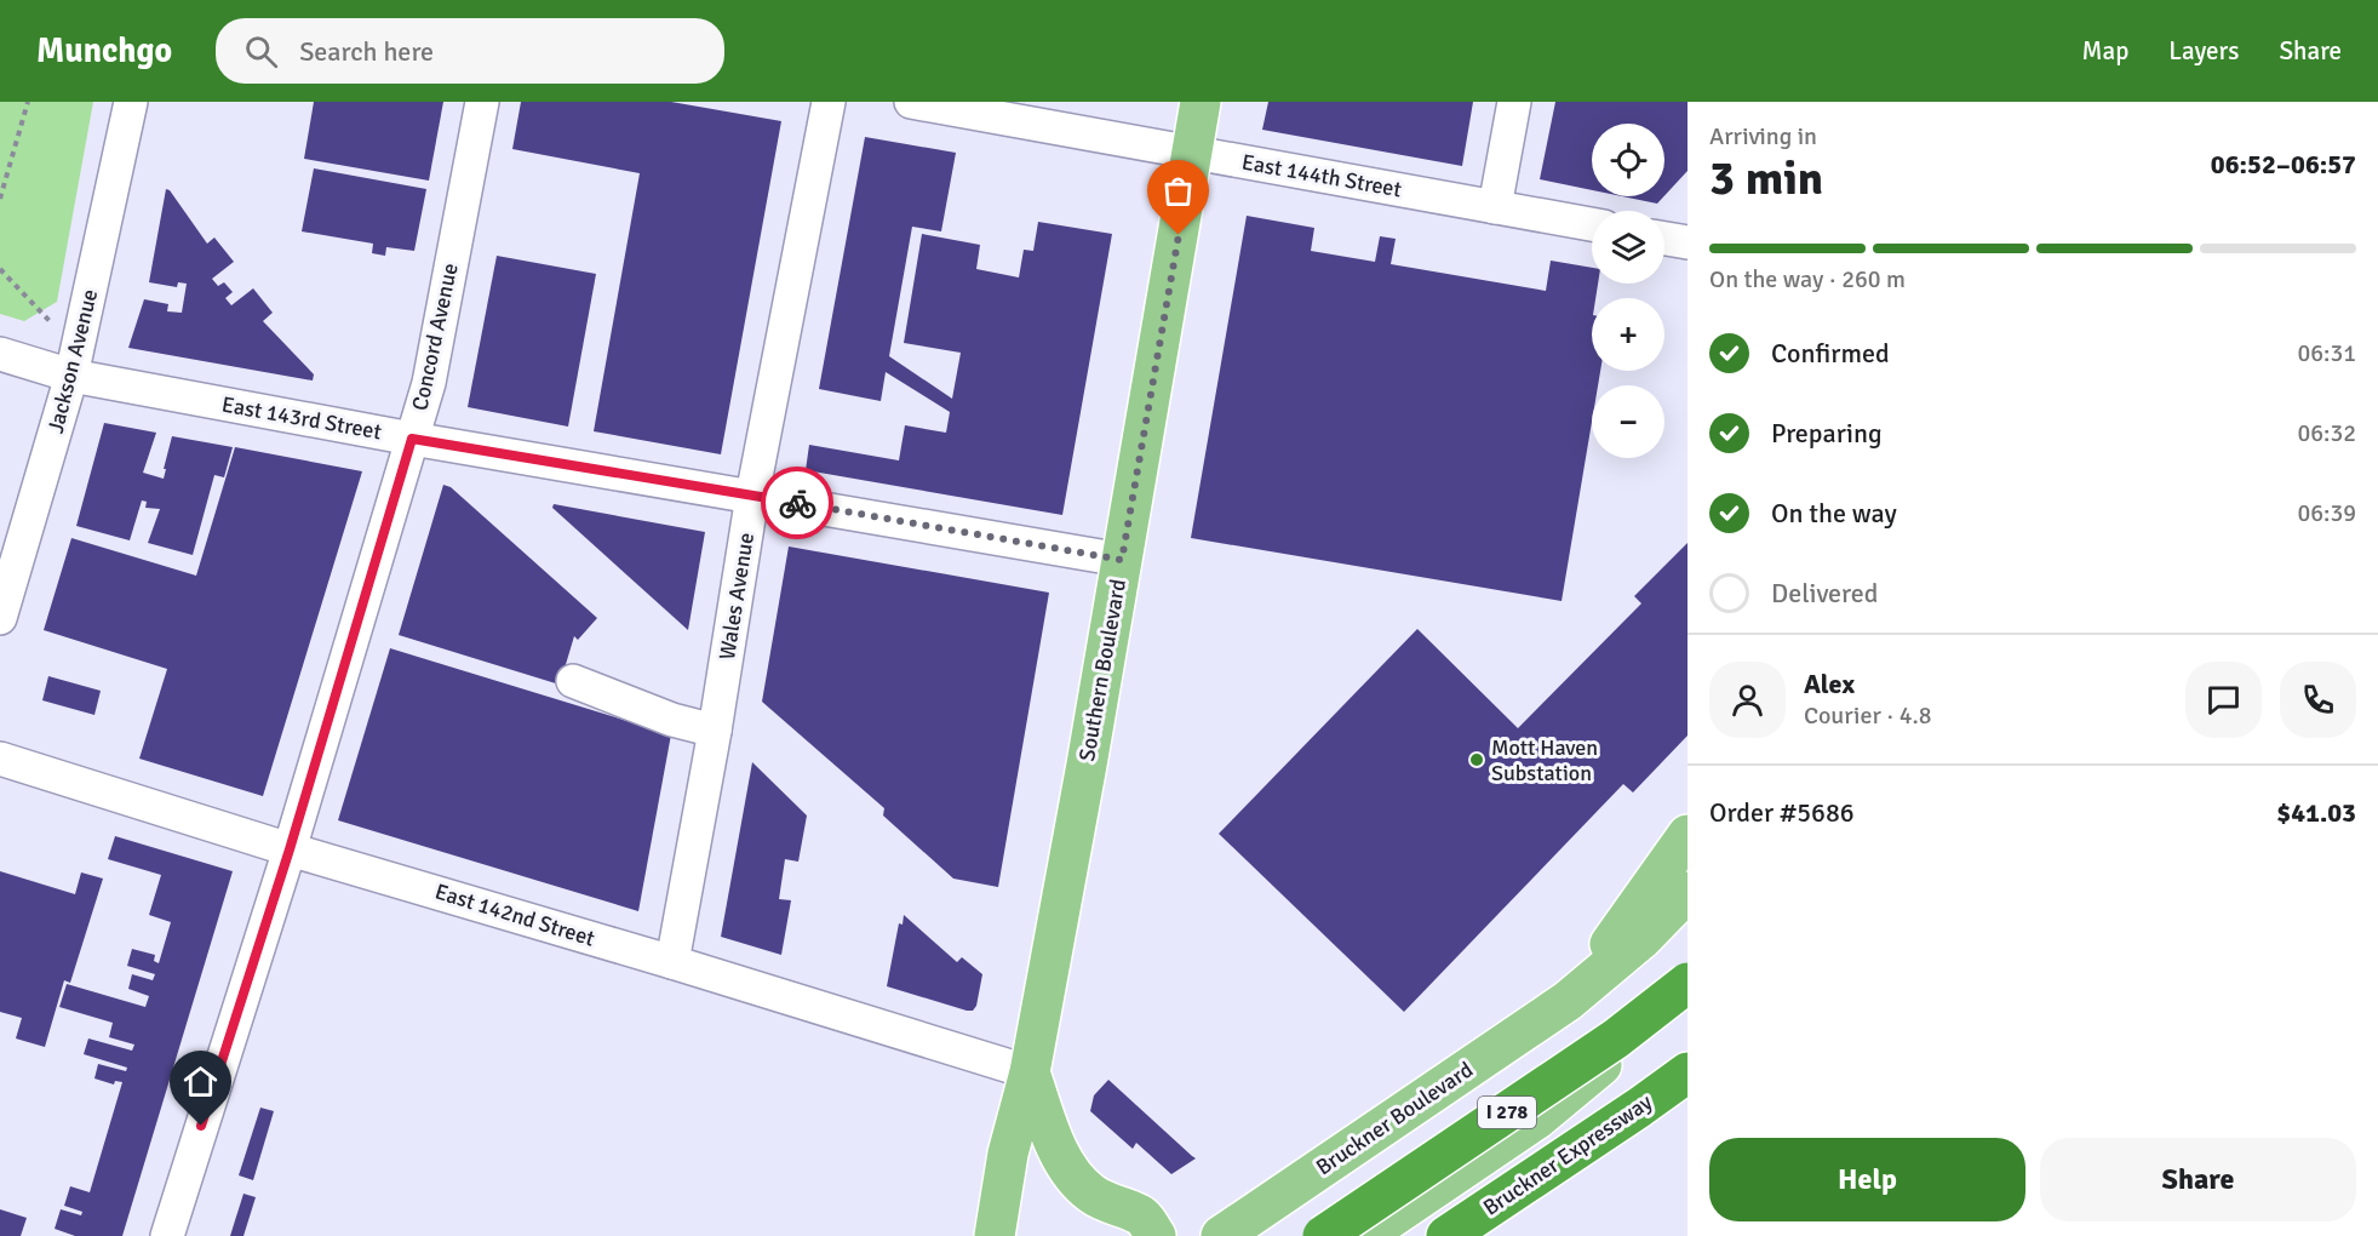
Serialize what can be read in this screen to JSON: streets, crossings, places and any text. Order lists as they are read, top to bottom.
{
  "streets": {
    "highway": ["I 278", "Bruckner Expressway"],
    "main road": ["Southern Boulevard", "Bruckner Boulevard"],
    "street": [
      "East 144th Street",
      "Concord Avenue",
      "Jackson Avenue",
      "East 143rd Street",
      "Wales Avenue",
      "East 142nd Street"
    ]
  },
  "crossings": [
    ["East 144th Street", "Southern Boulevard"],
    ["Concord Avenue", "East 143rd Street"],
    ["Concord Avenue", "East 142nd Street"],
    ["Jackson Avenue", "East 143rd Street"],
    ["East 143rd Street", "Wales Avenue"],
    ["East 143rd Street", "Southern Boulevard"],
    ["Wales Avenue", "East 142nd Street"],
    ["Southern Boulevard", "East 142nd Street"]
  ],
  "places": ["Mott Haven Substation"],
  "page": {
    "header": "Munchgo",
    "search": "Search here",
    "nav": ["Map", "Layers", "Share"],
    "heading": ["3 min", "Arriving in", "06:52–06:57"],
    "panel": [
      "Alex",
      "Courier · 4.8",
      "Order #5686",
      "$41.03"
    ],
    "map_buttons": ["+", "−"],
    "bar": "On the way · 260 m",
    "list": [
      ["Confirmed", "06:31"],
      ["Preparing", "06:32"],
      ["On the way", "06:39"],
      "Delivered"
    ],
    "buttons": ["Help", "Share"]
  }
}
